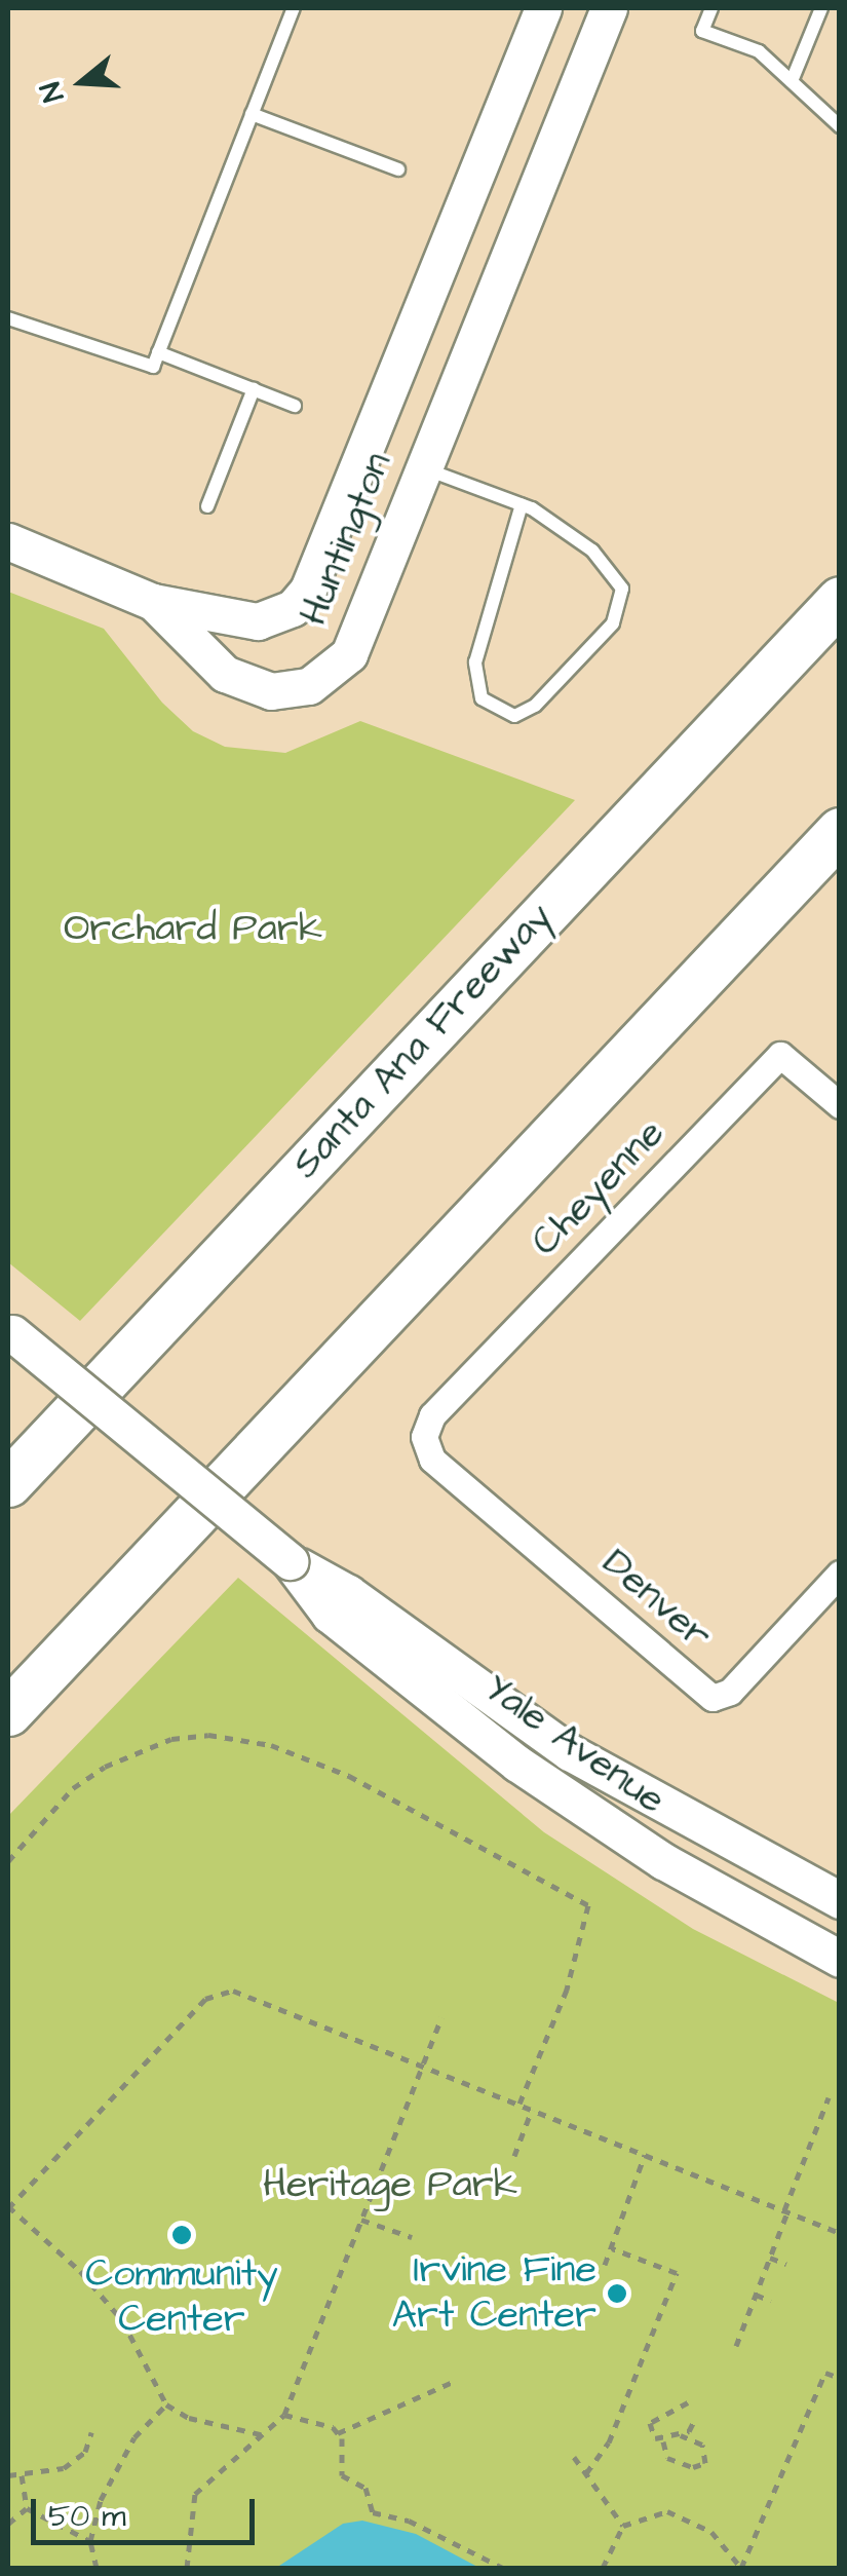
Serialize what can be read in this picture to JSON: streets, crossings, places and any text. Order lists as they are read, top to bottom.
{
  "streets": {
    "highway": ["Santa Ana Freeway"],
    "street": [
      "Huntington",
      "Cheyenne",
      "Denver",
      "Yale Avenue"
    ]
  },
  "crossings": [
    ["Cheyenne", "Denver"]
  ],
  "parks": ["Orchard Park", "Heritage Park"],
  "places": ["Community Center", "Irvine Fine Art Center"],
  "scale_bar": "50 m",
  "north": "left"
}
